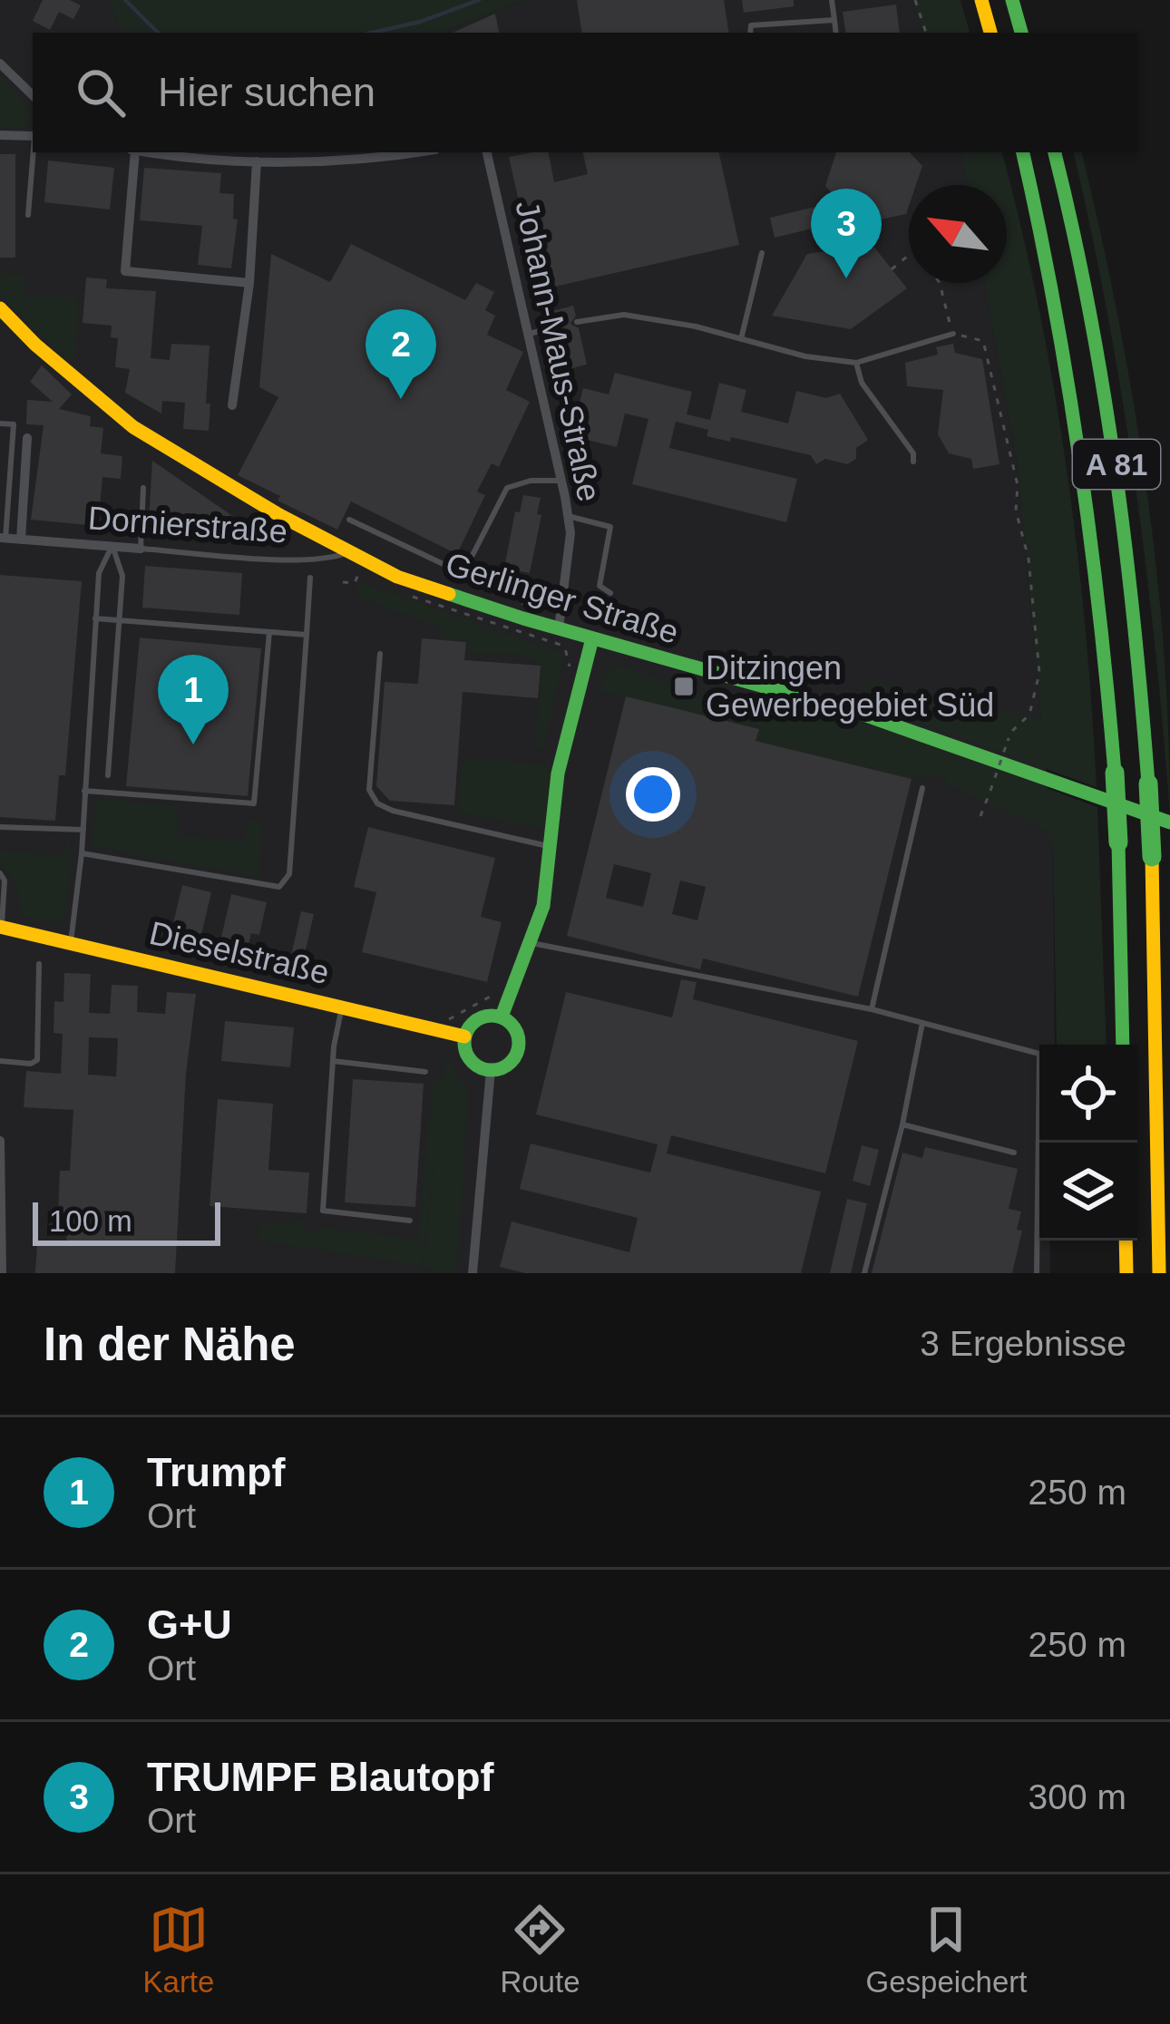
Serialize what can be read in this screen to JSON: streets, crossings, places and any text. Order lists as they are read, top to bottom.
{
  "streets": {
    "main road": ["A 81", "Gerlinger Straße", "Dieselstraße"],
    "street": ["Johann-Maus-Straße", "Dornierstraße"]
  },
  "crossings": [
    ["Johann-Maus-Straße", "Gerlinger Straße"],
    ["Dornierstraße", "Gerlinger Straße"]
  ],
  "places": {
    "transit": ["Ditzingen Gewerbegebiet Süd"]
  },
  "scale_bar": "100 m",
  "north": "top left",
  "page": {
    "search": "Hier suchen",
    "pins": ["3", "2", "1"],
    "scale": "100 m",
    "heading": ["In der Nähe", "3 Ergebnisse"],
    "list": [
      {
        "mark": "1",
        "name": "Trumpf",
        "note": "Ort",
        "value": "250 m"
      },
      {
        "mark": "2",
        "name": "G+U",
        "note": "Ort",
        "value": "250 m"
      },
      {
        "mark": "3",
        "name": "TRUMPF Blautopf",
        "note": "Ort",
        "value": "300 m"
      }
    ],
    "nav": ["Karte", "Route", "Gespeichert"]
  }
}
